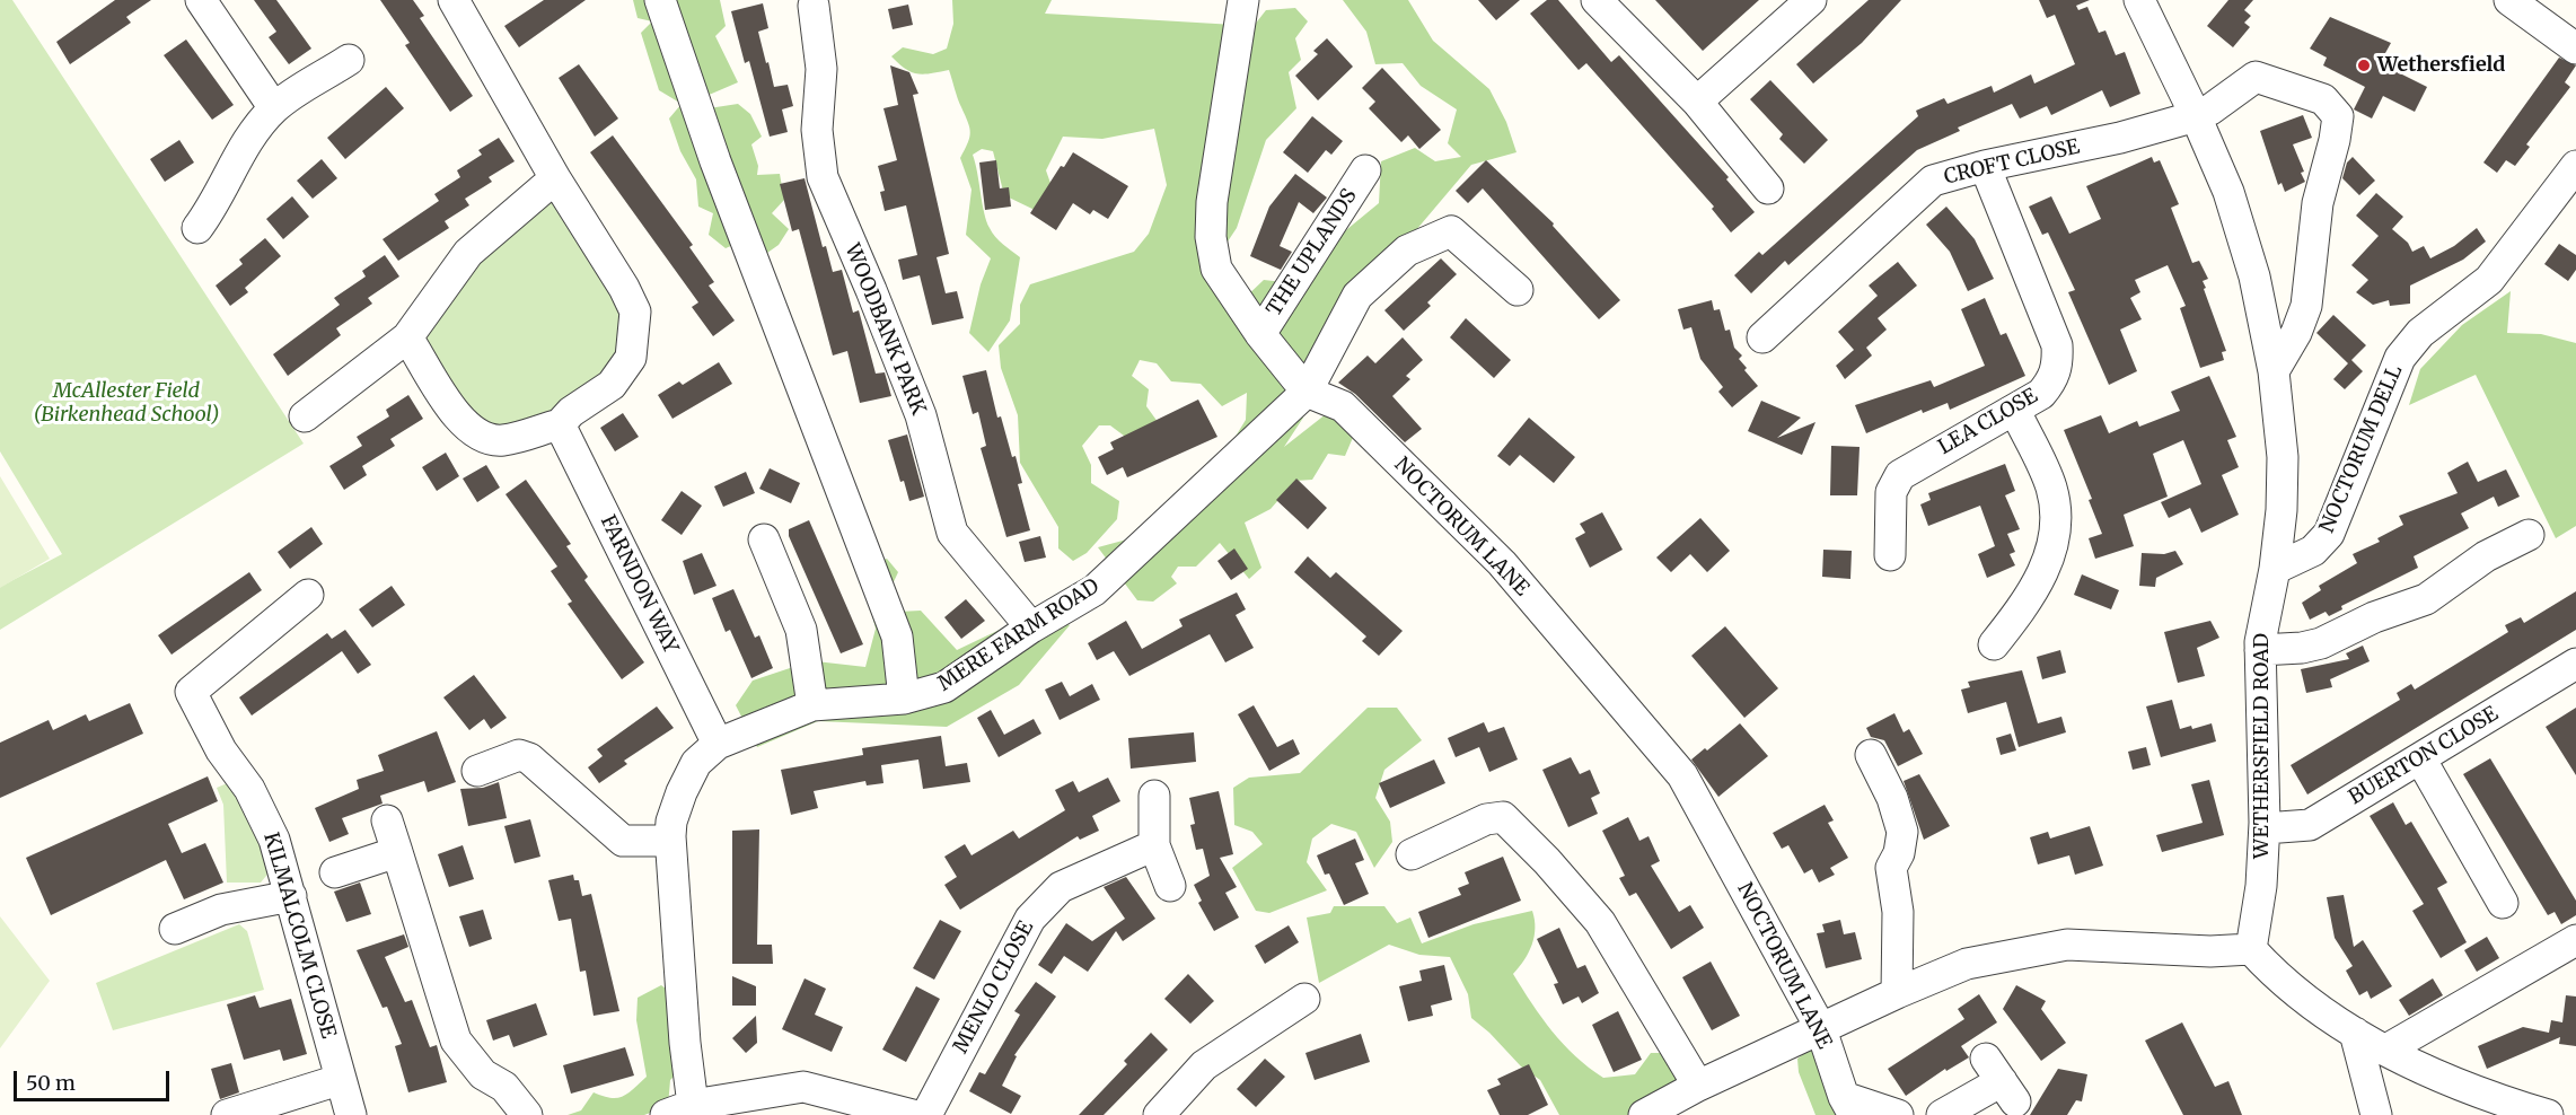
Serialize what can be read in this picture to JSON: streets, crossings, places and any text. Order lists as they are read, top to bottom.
{
  "streets": {
    "street": [
      "CROFT CLOSE",
      "THE UPLANDS",
      "WOODBANK PARK",
      "LEA CLOSE",
      "NOCTORUM DELL",
      "NOCTORUM LANE",
      "FARNDON WAY",
      "MERE FARM ROAD",
      "WETHERSFIELD ROAD",
      "BUERTON CLOSE",
      "KILMALCOLM CLOSE",
      "MENLO CLOSE"
    ]
  },
  "crossings": [
    ["CROFT CLOSE", "LEA CLOSE"],
    ["CROFT CLOSE", "WETHERSFIELD ROAD"],
    ["THE UPLANDS", "NOCTORUM LANE"],
    ["WOODBANK PARK", "MERE FARM ROAD"],
    ["NOCTORUM DELL", "WETHERSFIELD ROAD"],
    ["NOCTORUM LANE", "MERE FARM ROAD"],
    ["FARNDON WAY", "MERE FARM ROAD"],
    ["WETHERSFIELD ROAD", "BUERTON CLOSE"]
  ],
  "parks": ["McAllester Field (Birkenhead School)"],
  "places": ["Wethersfield"],
  "scale_bar": "50 m"
}
